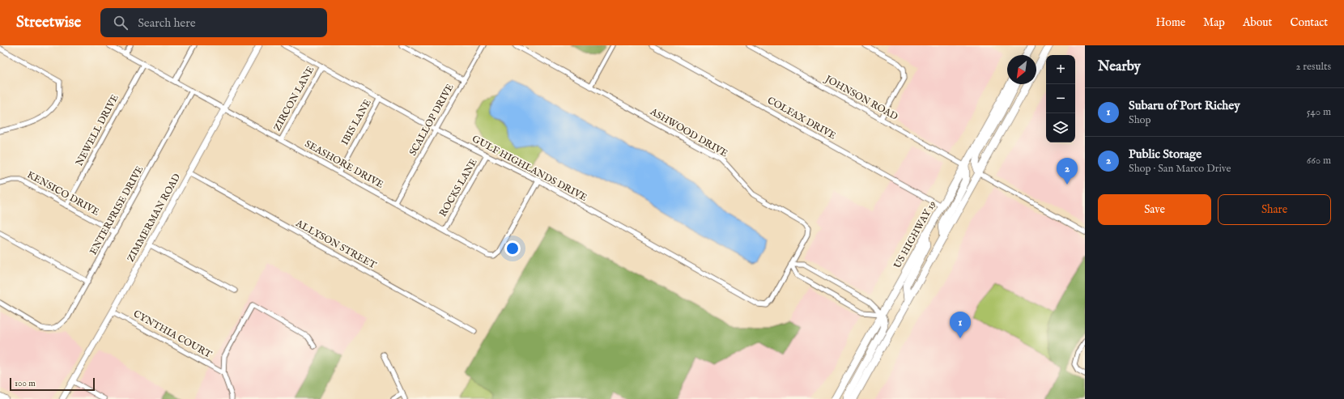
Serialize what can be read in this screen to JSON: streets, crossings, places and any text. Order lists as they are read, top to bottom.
{
  "streets": {
    "main road": ["US HIGHWAY 19"],
    "street": [
      "JOHNSON ROAD",
      "ZIRCON LANE",
      "COLFAX DRIVE",
      "SCALLOP DRIVE",
      "IBIS LANE",
      "NEWELL DRIVE",
      "ASHWOOD DRIVE",
      "SEASHORE DRIVE",
      "GULF HIGHLANDS DRIVE",
      "ROCKS LANE",
      "KENSICO DRIVE",
      "ENTERPRISE DRIVE",
      "ZIMMERMAN ROAD",
      "ALLYSON STREET",
      "CYNTHIA COURT"
    ]
  },
  "crossings": [
    ["JOHNSON ROAD", "US HIGHWAY 19"],
    ["ZIRCON LANE", "SEASHORE DRIVE"],
    ["ZIRCON LANE", "GULF HIGHLANDS DRIVE"],
    ["COLFAX DRIVE", "US HIGHWAY 19"],
    ["SCALLOP DRIVE", "SEASHORE DRIVE"],
    ["SCALLOP DRIVE", "GULF HIGHLANDS DRIVE"],
    ["IBIS LANE", "SEASHORE DRIVE"],
    ["IBIS LANE", "GULF HIGHLANDS DRIVE"],
    ["NEWELL DRIVE", "SEASHORE DRIVE"],
    ["NEWELL DRIVE", "KENSICO DRIVE"],
    ["ASHWOOD DRIVE", "GULF HIGHLANDS DRIVE"],
    ["SEASHORE DRIVE", "GULF HIGHLANDS DRIVE"],
    ["SEASHORE DRIVE", "ROCKS LANE"],
    ["SEASHORE DRIVE", "ENTERPRISE DRIVE"],
    ["SEASHORE DRIVE", "ZIMMERMAN ROAD"],
    ["GULF HIGHLANDS DRIVE", "ROCKS LANE"],
    ["KENSICO DRIVE", "ENTERPRISE DRIVE"],
    ["ZIMMERMAN ROAD", "ALLYSON STREET"],
    ["ZIMMERMAN ROAD", "CYNTHIA COURT"]
  ],
  "scale_bar": "100 m",
  "north": "bottom left",
  "page": {
    "header": "Streetwise",
    "search": "Search here",
    "nav": [
      "Home",
      "Map",
      "About",
      "Contact"
    ],
    "heading": ["Nearby", "2 results"],
    "map_buttons": ["+", "−"],
    "list": [
      {
        "mark": "1",
        "name": "Subaru of Port Richey",
        "note": "Shop",
        "value": "540 m"
      },
      {
        "mark": "2",
        "name": "Public Storage",
        "note": "Shop · San Marco Drive",
        "value": "660 m"
      }
    ],
    "pins": ["2", "1"],
    "buttons": ["Save", "Share"],
    "scale": "100 m"
  }
}
